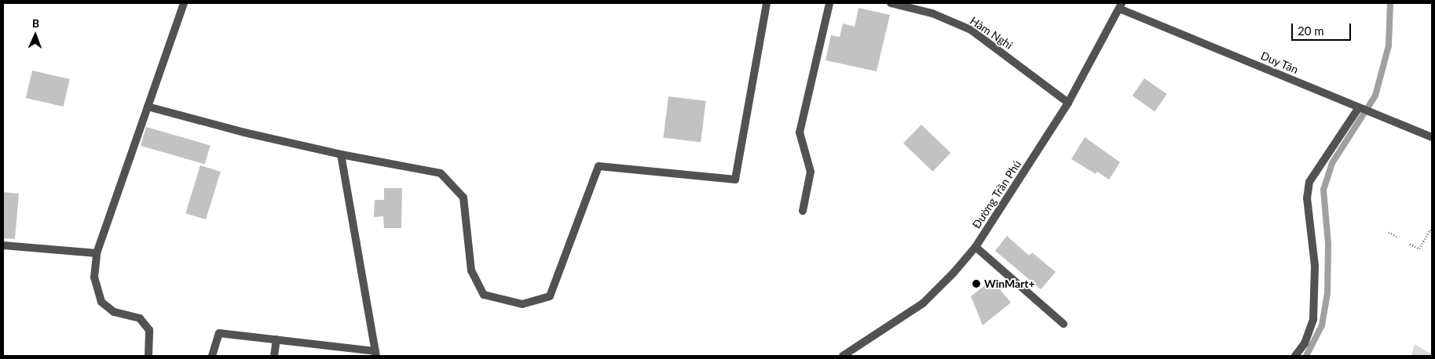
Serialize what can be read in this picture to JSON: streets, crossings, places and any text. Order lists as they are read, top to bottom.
{
  "streets": {
    "street": ["Hàm Nghi", "Duy Tân", "Đường Trần Phú"]
  },
  "crossings": [
    ["Hàm Nghi", "Đường Trần Phú"],
    ["Duy Tân", "Đường Trần Phú"]
  ],
  "places": ["WinMart+"],
  "scale_bar": "20 m",
  "north": "top"
}
